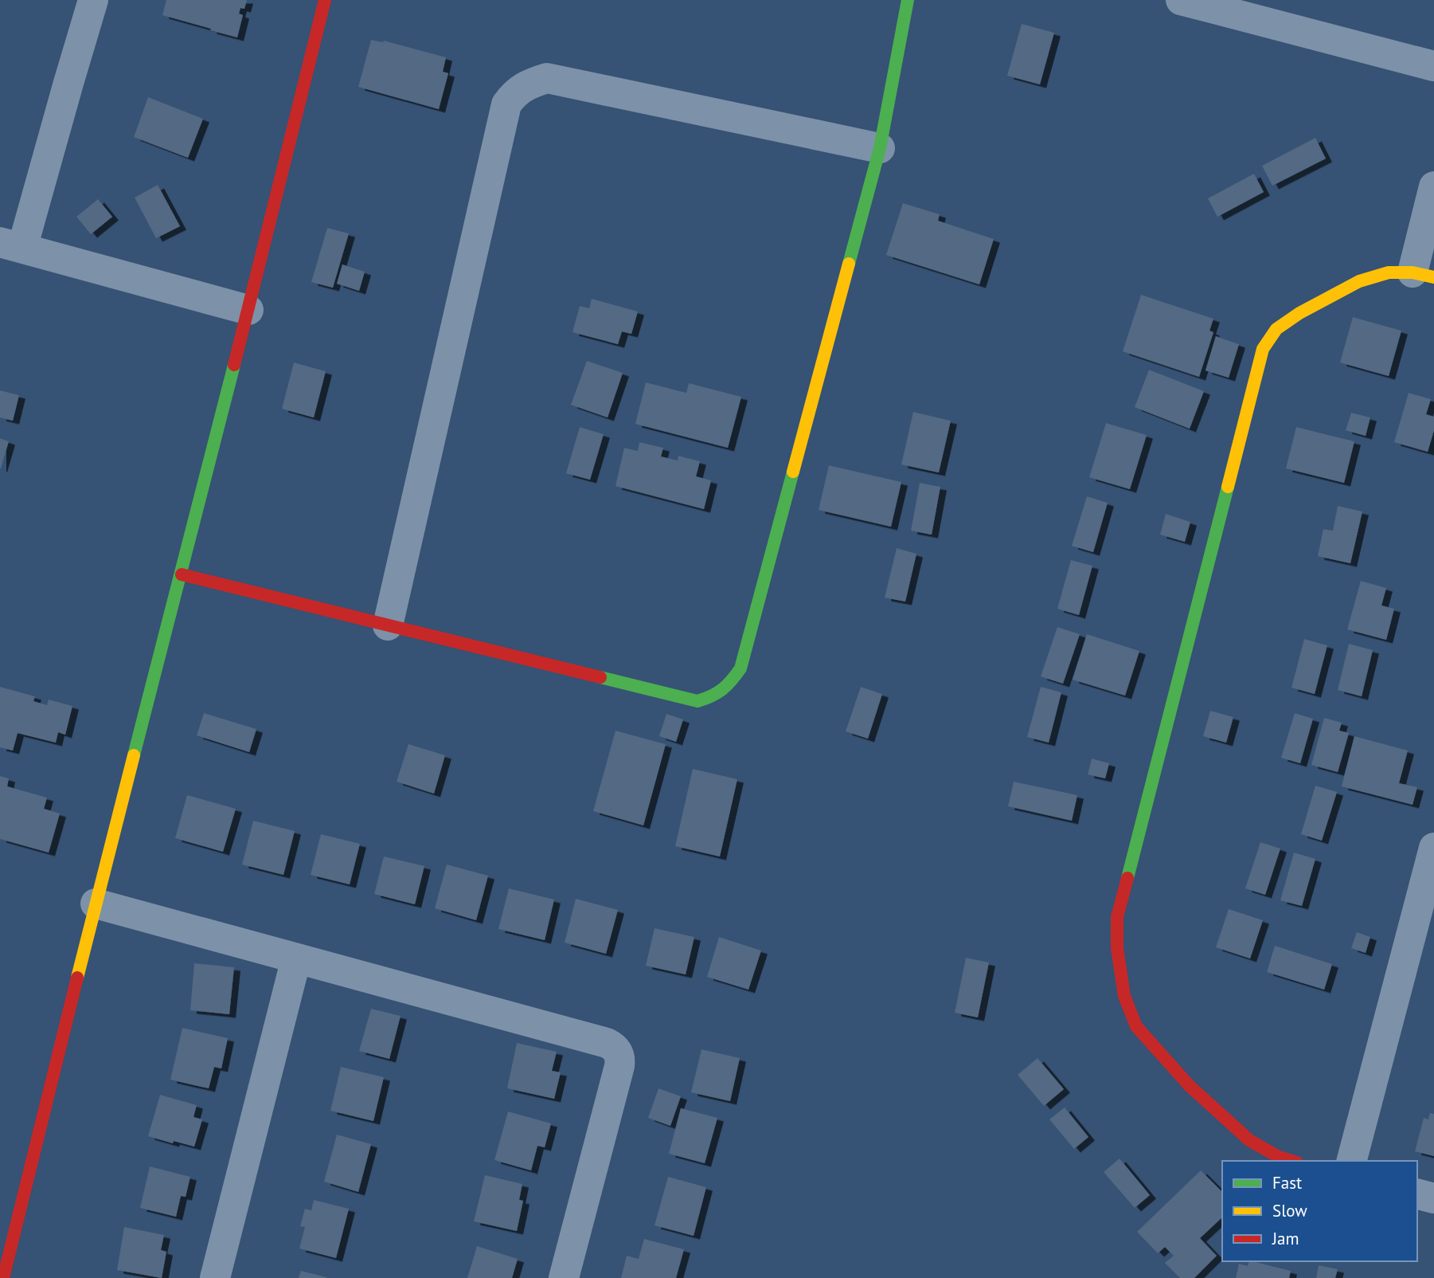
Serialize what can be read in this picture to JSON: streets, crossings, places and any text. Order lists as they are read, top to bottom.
{
  "legend": ["Fast", "Slow", "Jam"]
}
